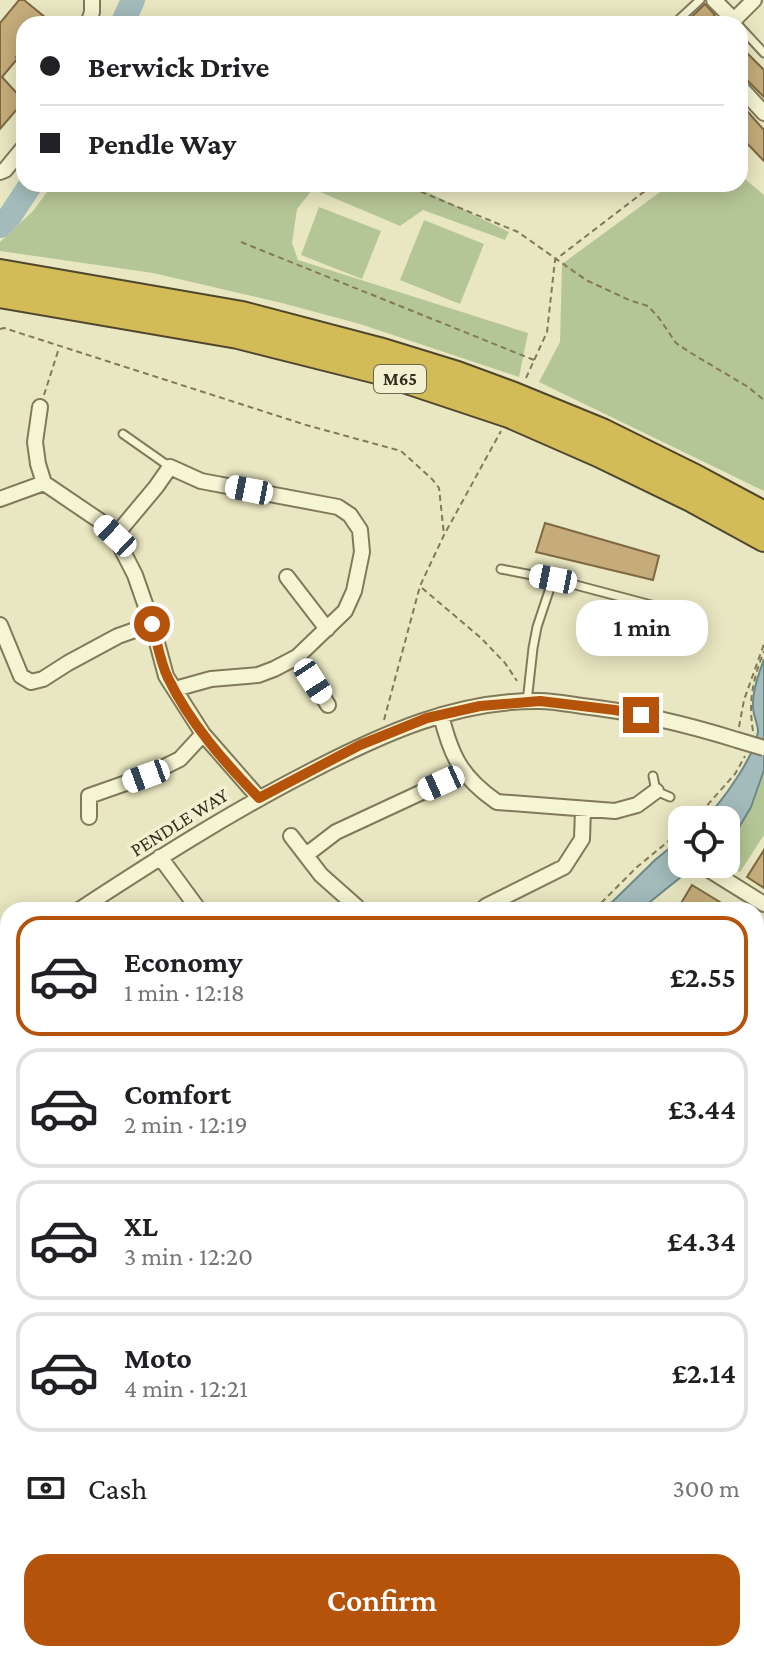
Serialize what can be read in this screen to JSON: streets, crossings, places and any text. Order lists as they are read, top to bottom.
{
  "streets": {
    "highway": ["M65"],
    "street": ["PENDLE WAY"]
  },
  "page": {
    "banner": ["Berwick Drive", "Pendle Way"],
    "bubble": "1 min",
    "list": [
      {
        "name": "Economy",
        "note": "1 min · 12:18",
        "value": "£2.55"
      },
      {
        "name": "Comfort",
        "note": "2 min · 12:19",
        "value": "£3.44"
      },
      {
        "name": "XL",
        "note": "3 min · 12:20",
        "value": "£4.34"
      },
      {
        "name": "Moto",
        "note": "4 min · 12:21",
        "value": "£2.14"
      }
    ],
    "pay": ["Cash", "300 m"],
    "buttons": "Confirm"
  }
}
